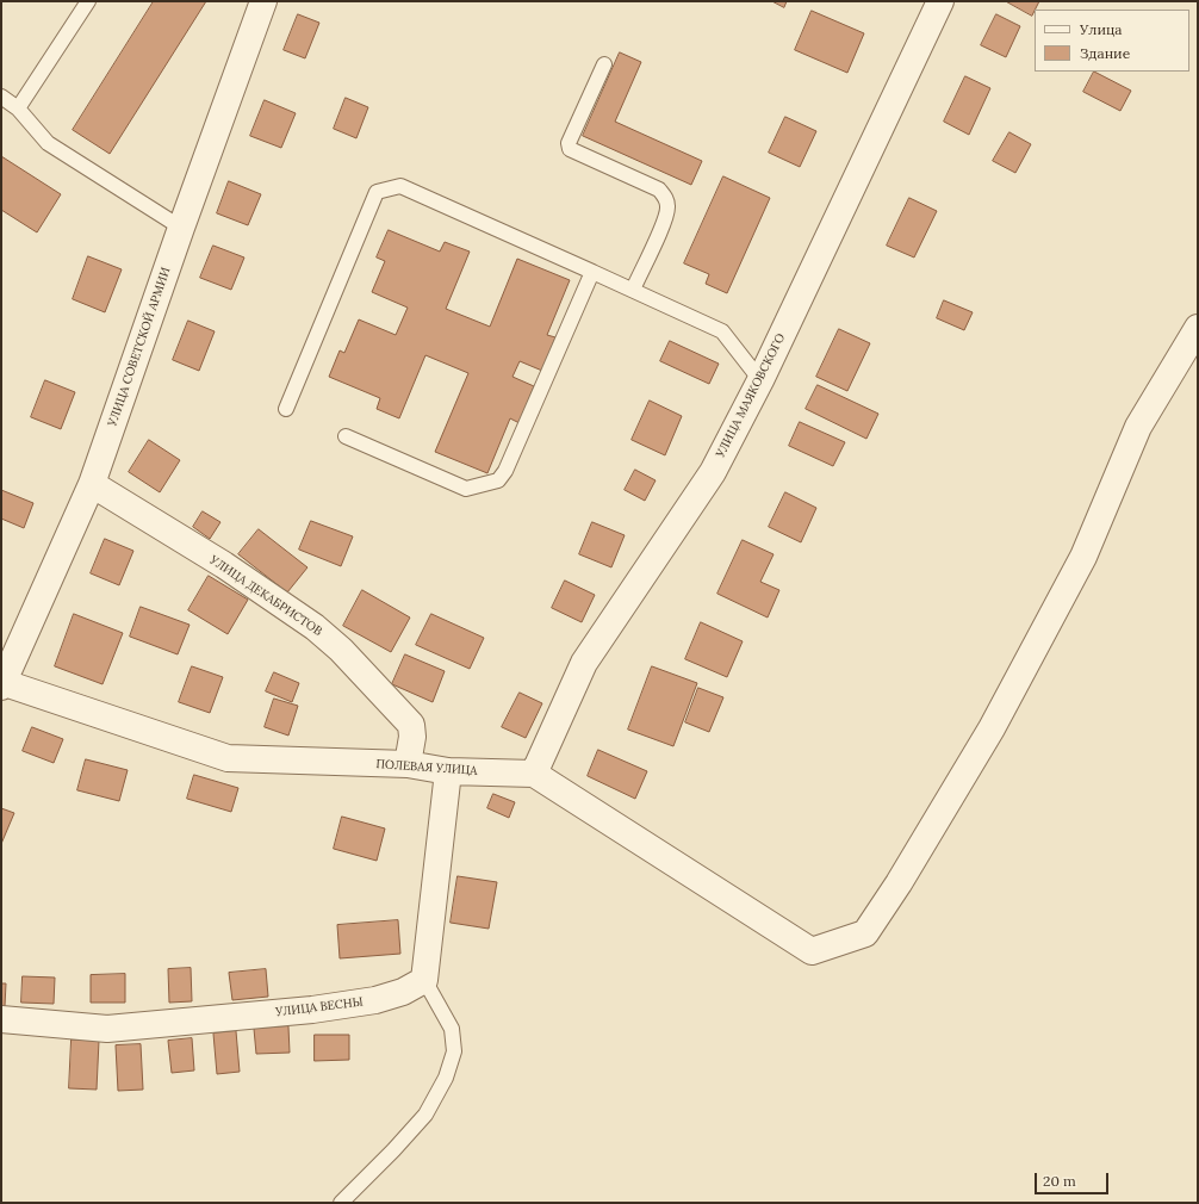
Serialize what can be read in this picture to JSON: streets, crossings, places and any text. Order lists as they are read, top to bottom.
{
  "streets": {
    "street": [
      "УЛИЦА СОВЕТСКОЙ АРМИИ",
      "УЛИЦА МАЯКОВСКОГО",
      "УЛИЦА ДЕКАБРИСТОВ",
      "ПОЛЕВАЯ УЛИЦА",
      "УЛИЦА ВЕСНЫ"
    ]
  },
  "crossings": [
    ["УЛИЦА СОВЕТСКОЙ АРМИИ", "УЛИЦА ДЕКАБРИСТОВ"],
    ["УЛИЦА СОВЕТСКОЙ АРМИИ", "ПОЛЕВАЯ УЛИЦА"],
    ["УЛИЦА МАЯКОВСКОГО", "ПОЛЕВАЯ УЛИЦА"],
    ["УЛИЦА ДЕКАБРИСТОВ", "ПОЛЕВАЯ УЛИЦА"]
  ],
  "legend": ["Улица", "Здание"],
  "scale_bar": "20 m"
}
